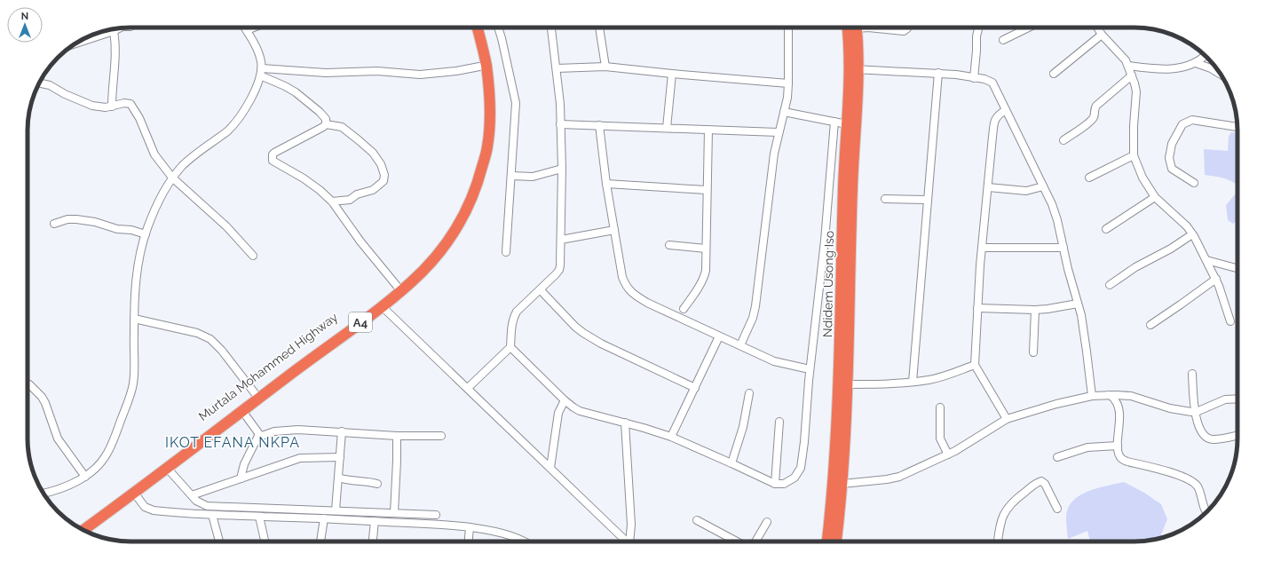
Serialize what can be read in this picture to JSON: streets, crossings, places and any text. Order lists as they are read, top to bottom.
{
  "streets": {
    "highway": ["Ndidem Usong Iso", "A4", "Murtala Mohammed Highway"]
  },
  "districts": ["IKOT EFANA NKPA"],
  "north": "top"
}
